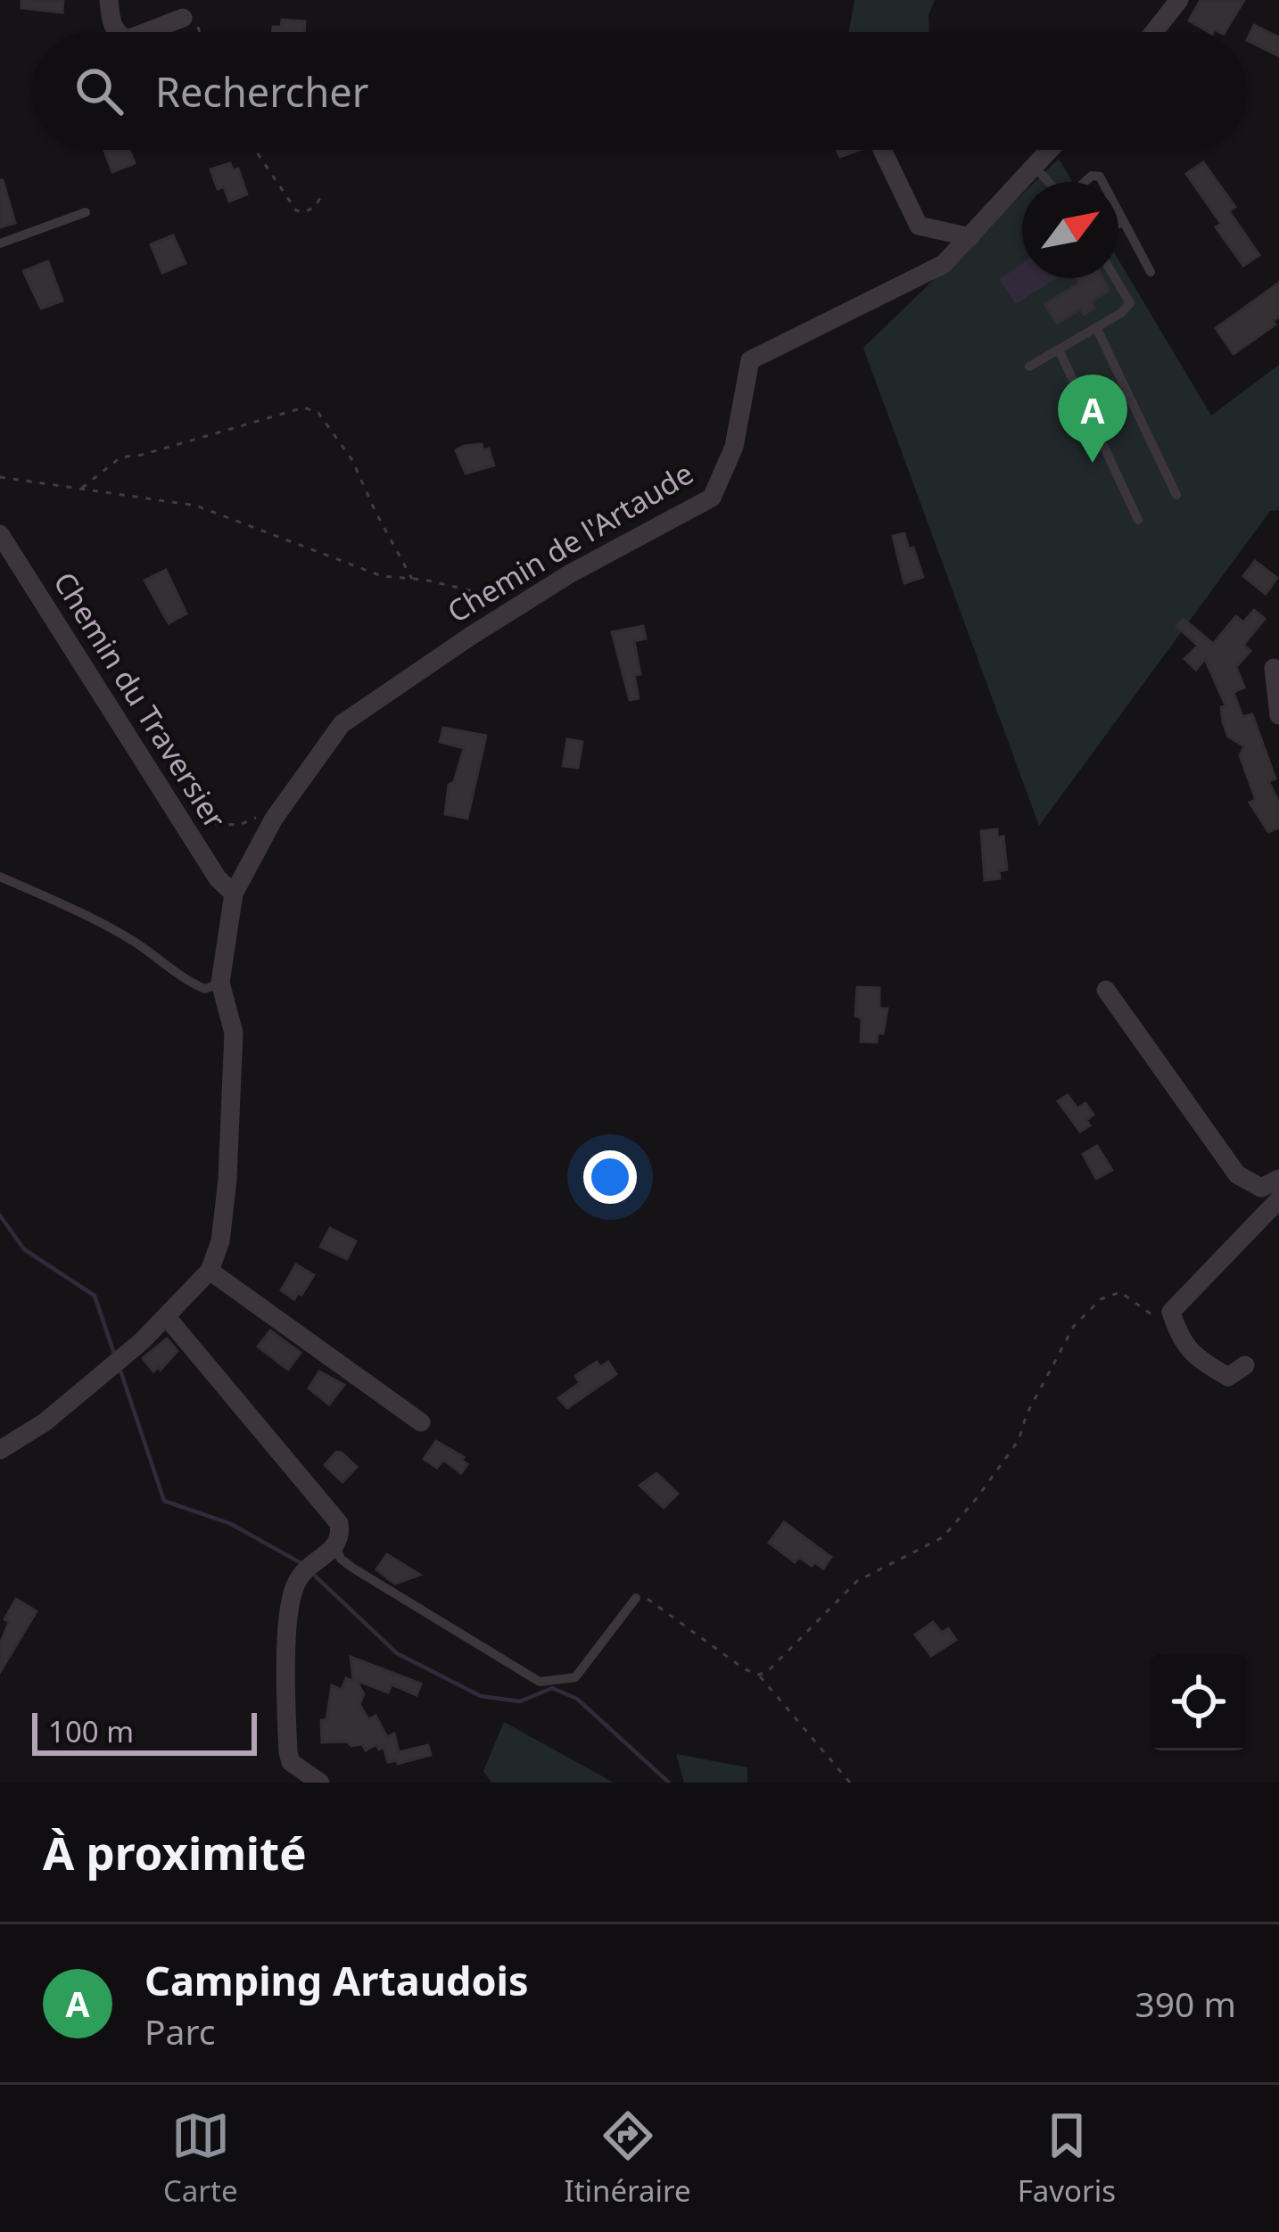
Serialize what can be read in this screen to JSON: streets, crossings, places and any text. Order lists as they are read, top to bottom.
{
  "streets": {
    "street": ["Chemin de l'Artaude", "Chemin du Traversier"]
  },
  "crossings": [
    ["Chemin de l'Artaude", "Chemin du Traversier"]
  ],
  "scale_bar": "100 m",
  "north": "top right",
  "page": {
    "search": "Rechercher",
    "pins": "A",
    "scale": "100 m",
    "heading": "À proximité",
    "list": [
      {
        "mark": "A",
        "name": "Camping Artaudois",
        "note": "Parc",
        "value": "390 m"
      }
    ],
    "nav": ["Carte", "Itinéraire", "Favoris"]
  }
}
